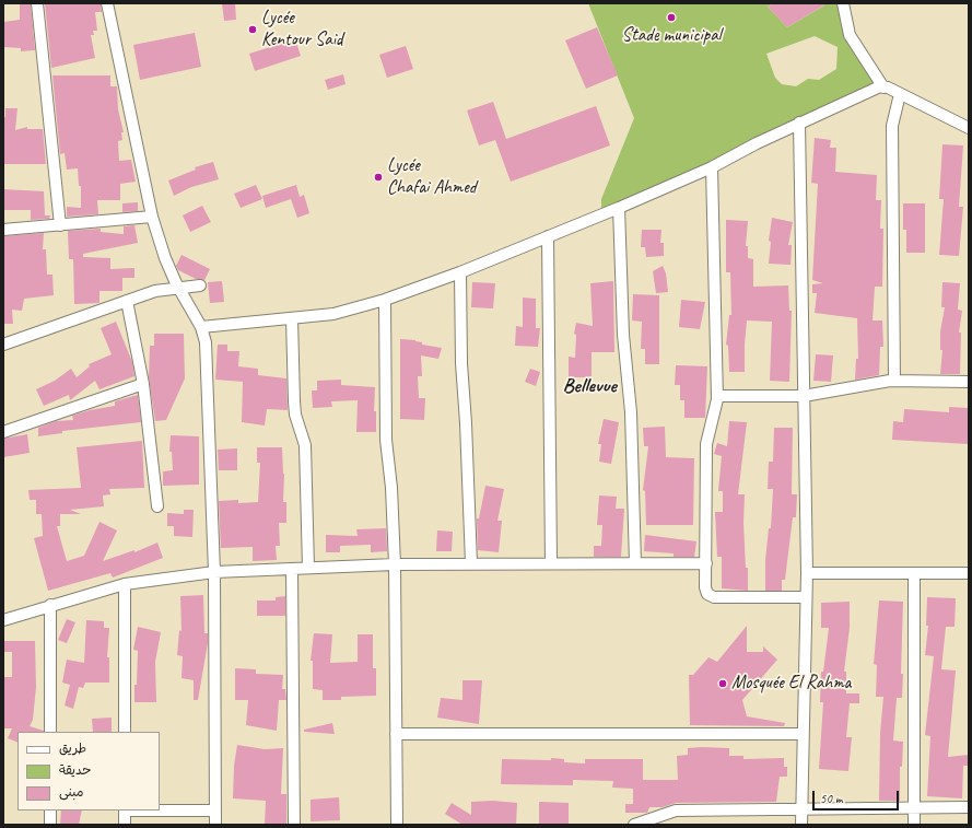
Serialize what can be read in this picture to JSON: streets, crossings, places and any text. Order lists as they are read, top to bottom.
{
  "districts": ["Bellevue"],
  "places": [
    "Stade municipal",
    "Lycée Kentour Said",
    "Lycée Chafai Ahmed",
    "Mosquée El Rahma"
  ],
  "legend": ["طريق", "حديقة", "مبنى"],
  "scale_bar": "50 m"
}
